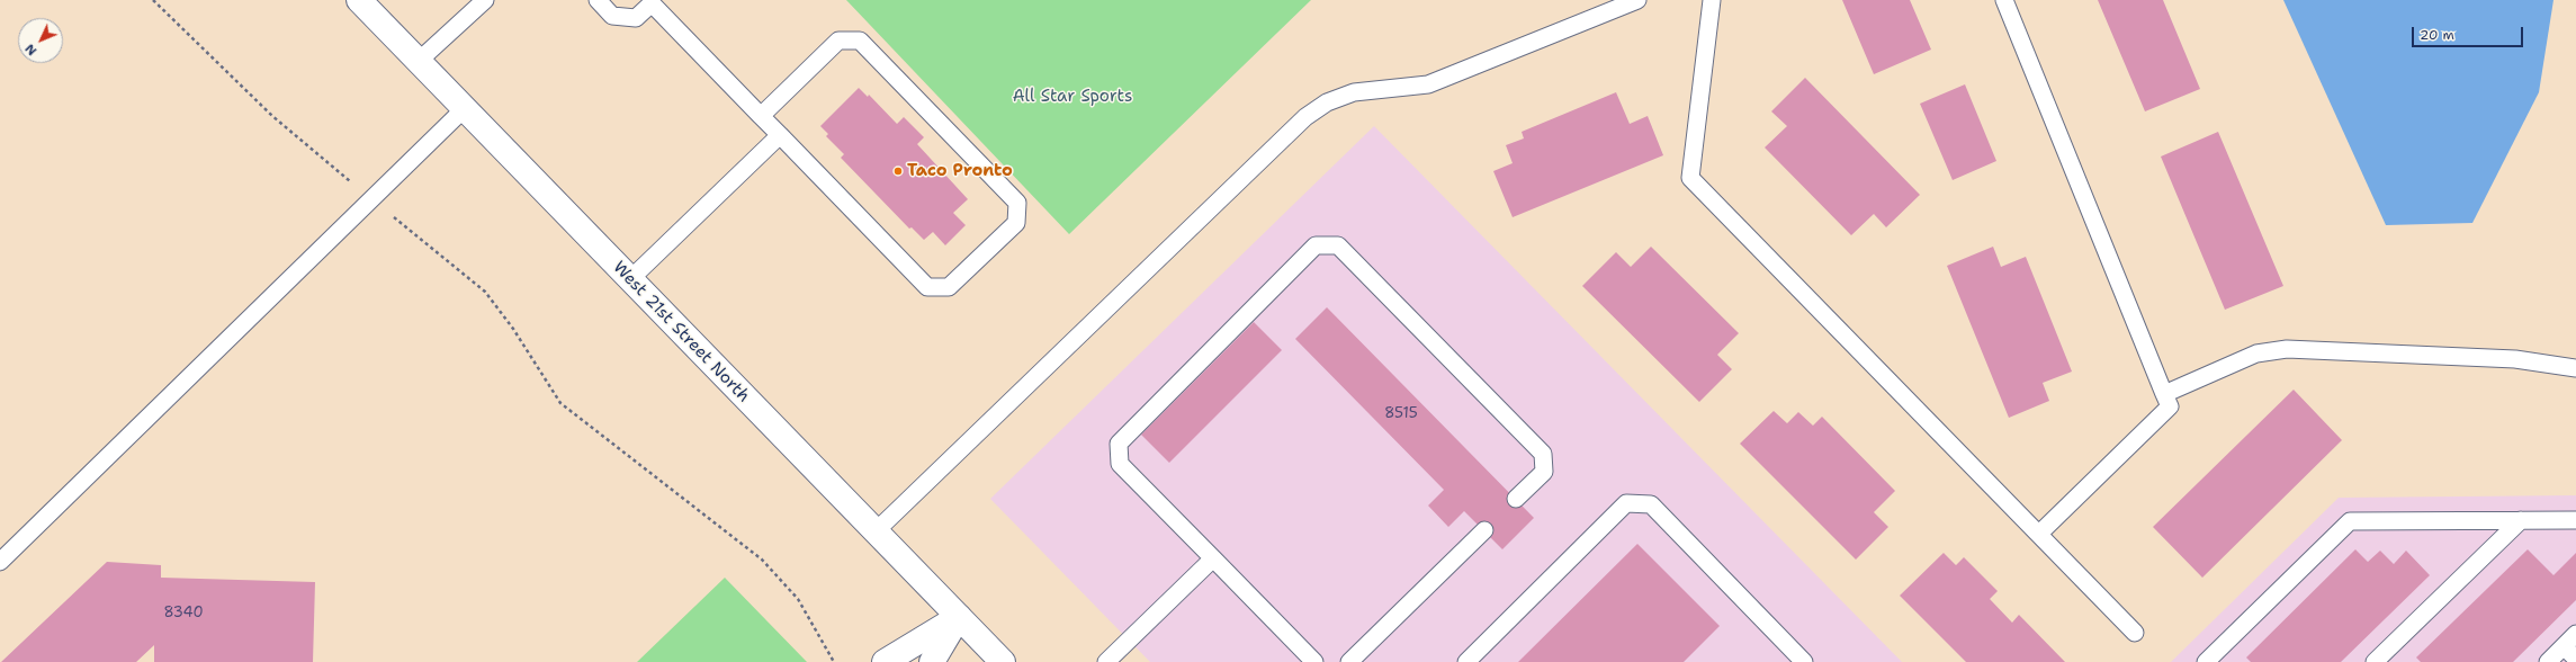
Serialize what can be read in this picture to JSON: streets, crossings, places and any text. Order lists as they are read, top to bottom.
{
  "streets": {
    "main road": ["West 21st Street North"]
  },
  "parks": ["All Star Sports"],
  "places": ["Taco Pronto"],
  "house_numbers": ["8515", "8340"],
  "scale_bar": "20 m",
  "north": "bottom left"
}
